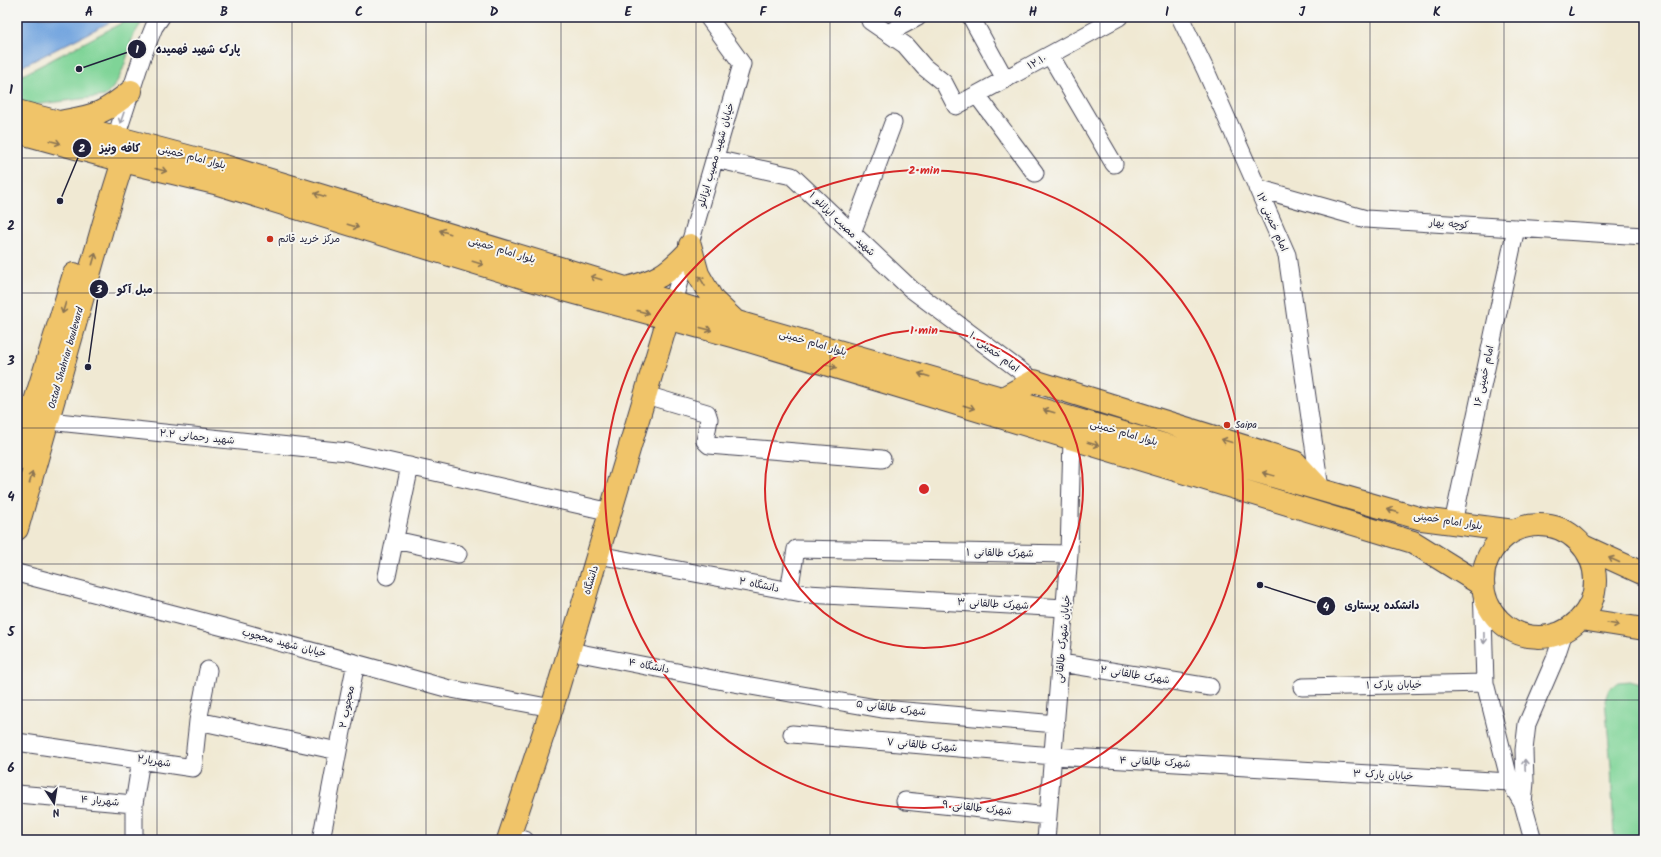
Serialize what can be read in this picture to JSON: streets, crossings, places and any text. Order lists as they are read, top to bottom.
{
  "streets": {
    "main road": ["بلوار امام خمینی", "Ostad Shahriar boulevard", "دانشگاه"],
    "street": [
      "۱۲.۱۰",
      "خیابان شهید مصیب ایزانلو",
      "امام خمینی ۱۲",
      "شهید مصیب ایزانلو ۱",
      "کوچه بهار",
      "امام خمینی ۱۰",
      "امام خمینی ۱۶",
      "شهید رحمانی ۲.۲",
      "شهرک طالقانی ۱",
      "دانشگاه ۲",
      "شهرک طالقانی ۳",
      "خیابان شهرک طالقانی",
      "خیابان شهید محجوب",
      "دانشگاه ۴",
      "شهرک طالقانی ۲",
      "خیابان پارک ۱",
      "محجوب ۲",
      "شهرک طالقانی ۵",
      "شهرک طالقانی ۷",
      "شهریار۲",
      "شهرک طالقانی ۴",
      "خیابان پارک ۳",
      "شهریار ۴",
      "شهرک طالقانی ۹"
    ]
  },
  "crossings": [
    ["خیابان شهید مصیب ایزانلو", "بلوار امام خمینی"],
    ["خیابان شهید مصیب ایزانلو", "شهید مصیب ایزانلو ۱"],
    ["خیابان شهید مصیب ایزانلو", "دانشگاه"],
    ["بلوار امام خمینی", "امام خمینی ۱۲"],
    ["بلوار امام خمینی", "Ostad Shahriar boulevard"],
    ["بلوار امام خمینی", "امام خمینی ۱۶"],
    ["بلوار امام خمینی", "دانشگاه"],
    ["بلوار امام خمینی", "خیابان شهرک طالقانی"],
    ["امام خمینی ۱۲", "کوچه بهار"],
    ["شهید مصیب ایزانلو ۱", "امام خمینی ۱۰"],
    ["کوچه بهار", "امام خمینی ۱۶"],
    ["Ostad Shahriar boulevard", "شهید رحمانی ۲.۲"],
    ["شهید رحمانی ۲.۲", "دانشگاه"],
    ["شهرک طالقانی ۱", "دانشگاه ۲"],
    ["شهرک طالقانی ۱", "خیابان شهرک طالقانی"],
    ["دانشگاه", "دانشگاه ۲"],
    ["دانشگاه", "خیابان شهید محجوب"],
    ["دانشگاه", "دانشگاه ۴"],
    ["دانشگاه ۲", "شهرک طالقانی ۳"],
    ["شهرک طالقانی ۳", "خیابان شهرک طالقانی"],
    ["خیابان شهرک طالقانی", "شهرک طالقانی ۲"],
    ["خیابان شهرک طالقانی", "شهرک طالقانی ۵"],
    ["خیابان شهرک طالقانی", "شهرک طالقانی ۷"],
    ["خیابان شهرک طالقانی", "شهرک طالقانی ۴"],
    ["خیابان شهرک طالقانی", "شهرک طالقانی ۹"],
    ["خیابان شهید محجوب", "محجوب ۲"],
    ["دانشگاه ۴", "شهرک طالقانی ۵"],
    ["شهرک طالقانی ۷", "شهرک طالقانی ۴"],
    ["شهرک طالقانی ۴", "خیابان پارک ۳"]
  ],
  "places": [
    "پارک شهید فهمیده",
    "کافه ونیز",
    "مرکز خرید قائم",
    "مبل آکو",
    "Saipa",
    "دانشکده پرستاری"
  ],
  "north": "bottom",
  "grid": {
    "columns": [
      "A",
      "B",
      "C",
      "D",
      "E",
      "F",
      "G",
      "H",
      "I",
      "J",
      "K",
      "L"
    ],
    "rows": [
      "1",
      "2",
      "3",
      "4",
      "5",
      "6"
    ]
  },
  "rings": ["2 min", "1 min"]
}
